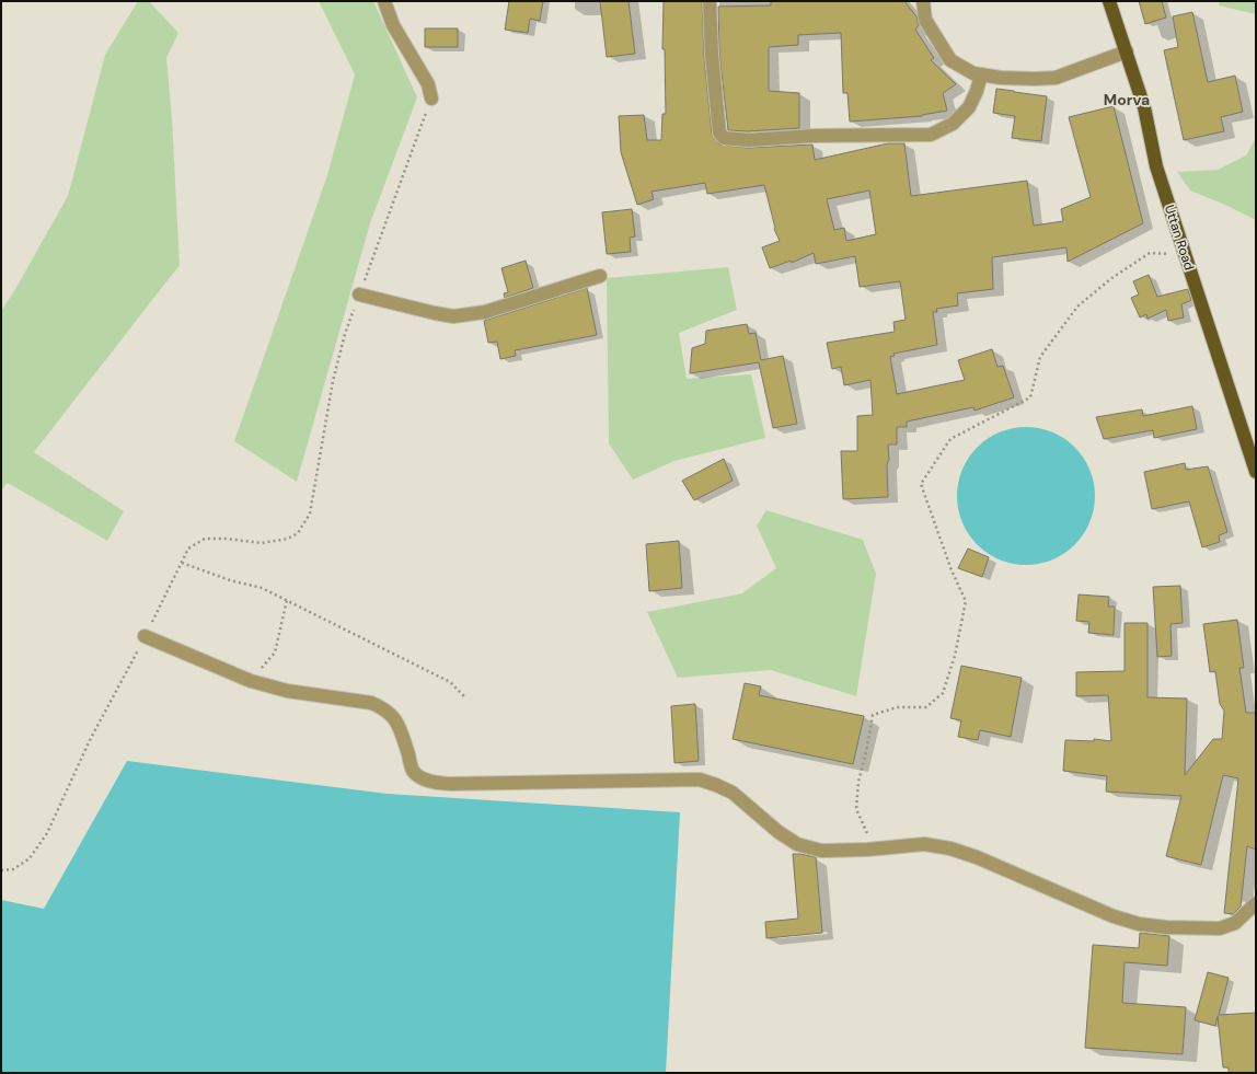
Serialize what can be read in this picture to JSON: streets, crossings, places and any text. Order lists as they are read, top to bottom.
{
  "streets": {
    "main road": ["Uttan Road"]
  },
  "districts": ["Morva"]
}
